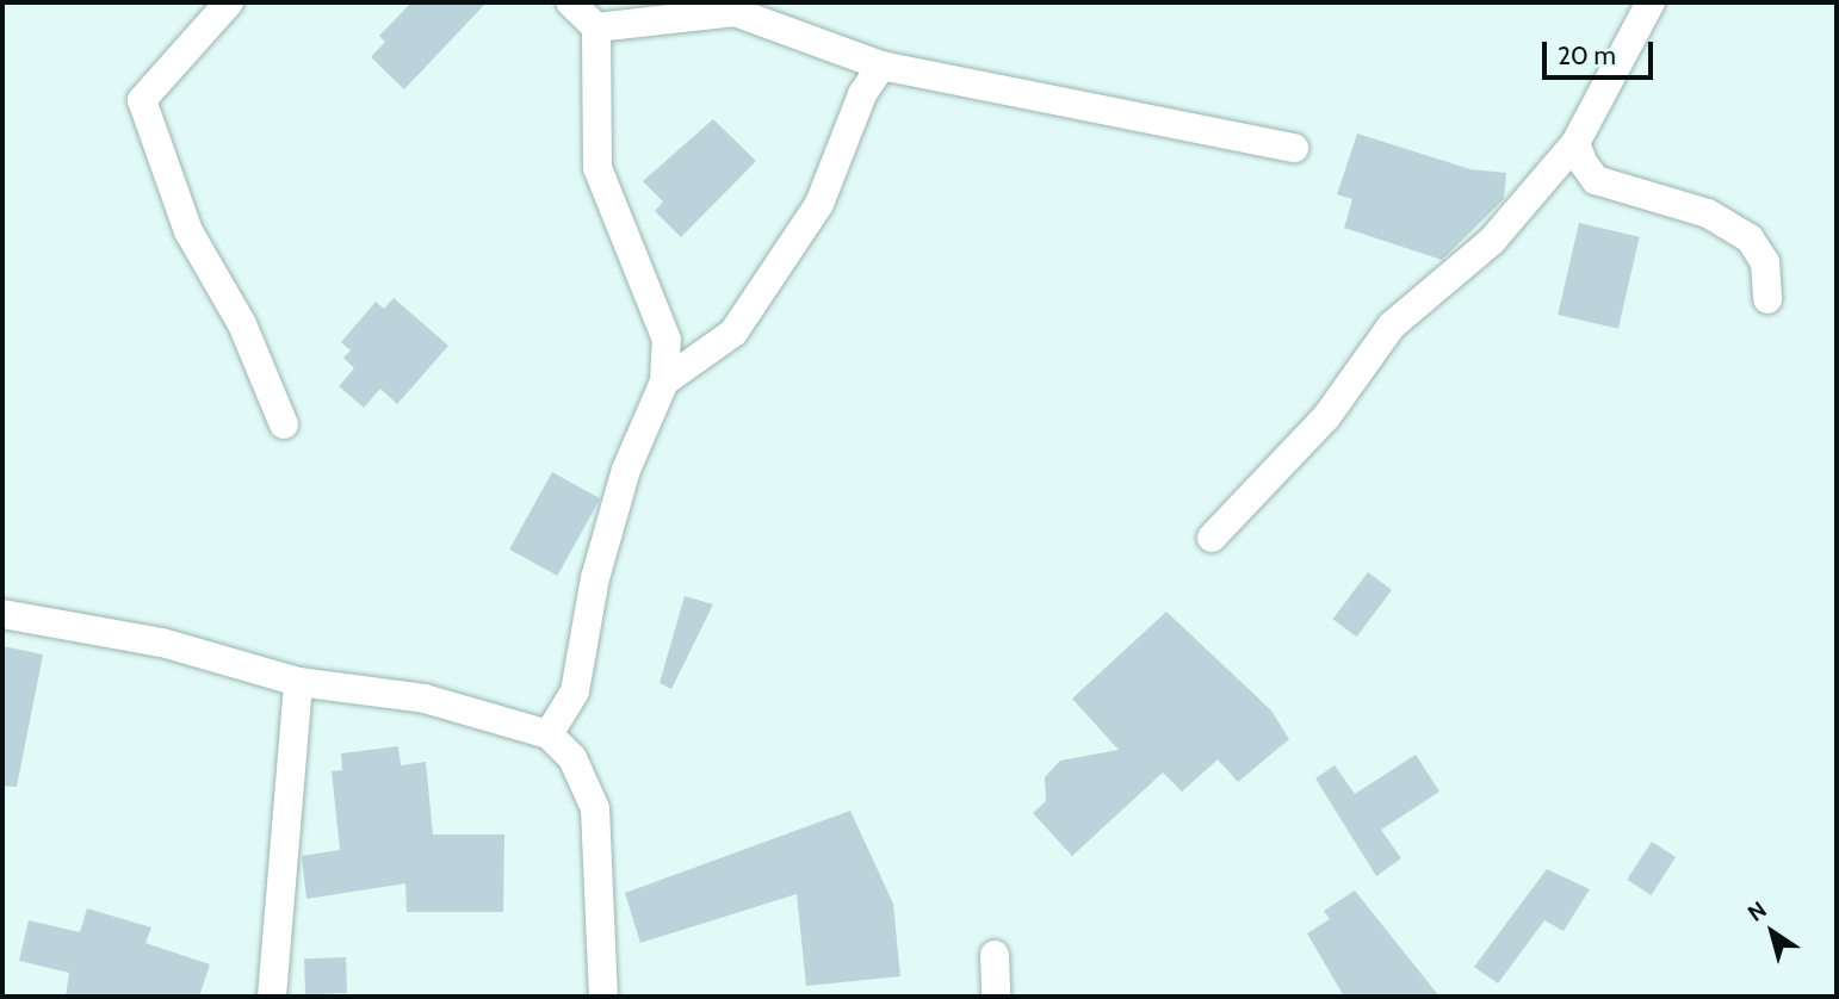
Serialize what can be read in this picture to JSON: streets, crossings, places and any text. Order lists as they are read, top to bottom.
{
  "scale_bar": "20 m",
  "north": "top left"
}
